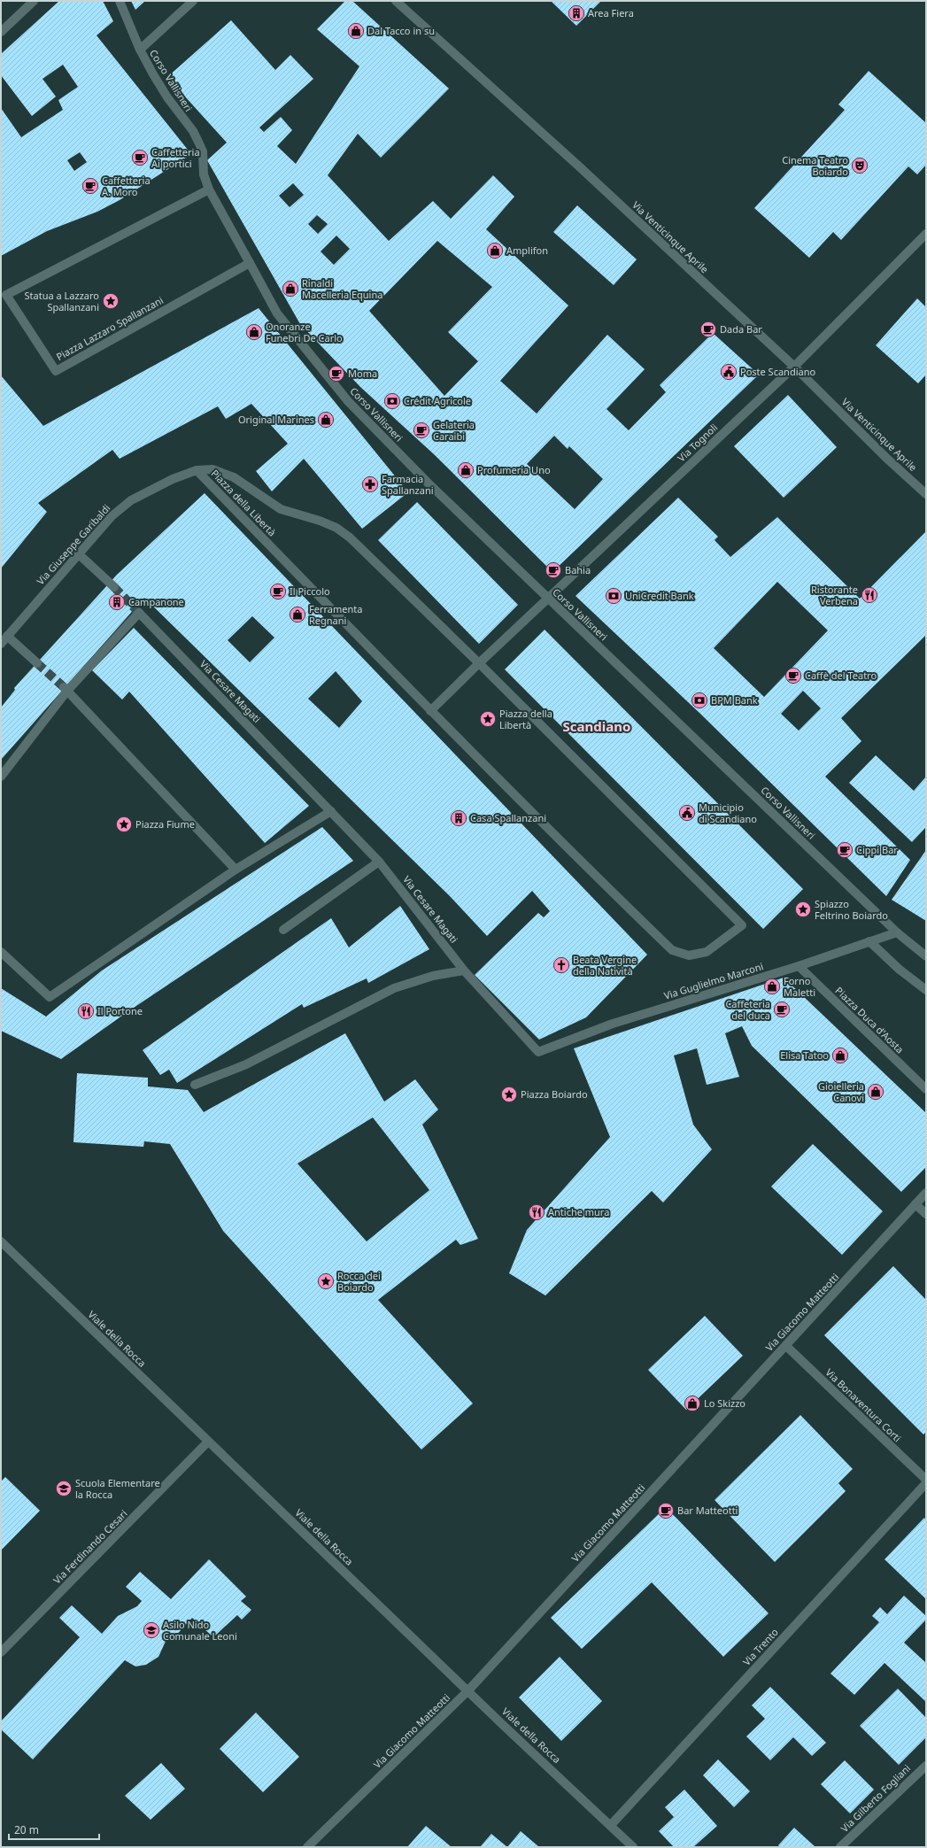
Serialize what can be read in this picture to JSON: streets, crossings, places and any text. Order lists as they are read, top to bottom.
{
  "streets": {
    "street": [
      "Corso Vallisneri",
      "Via Venticinque Aprile",
      "Piazza Lazzaro Spallanzani",
      "Via Tognoli",
      "Piazza della Libertà",
      "Via Giuseppe Garibaldi",
      "Via Cesare Magati",
      "Via Guglielmo Marconi",
      "Piazza Duca d'Aosta",
      "Via Giacomo Matteotti",
      "Viale della Rocca",
      "Via Bonaventura Corti",
      "Via Ferdinando Cesari",
      "Via Trento",
      "Via Gilberto Fogliani"
    ]
  },
  "crossings": [
    ["Corso Vallisneri", "Piazza Lazzaro Spallanzani"],
    ["Corso Vallisneri", "Via Tognoli"],
    ["Corso Vallisneri", "Via Guglielmo Marconi"],
    ["Via Venticinque Aprile", "Via Tognoli"],
    ["Via Tognoli", "Piazza della Libertà"],
    ["Piazza della Libertà", "Via Giuseppe Garibaldi"],
    ["Via Cesare Magati", "Via Guglielmo Marconi"],
    ["Via Guglielmo Marconi", "Piazza Duca d'Aosta"],
    ["Via Giacomo Matteotti", "Viale della Rocca"],
    ["Via Giacomo Matteotti", "Via Bonaventura Corti"],
    ["Viale della Rocca", "Via Ferdinando Cesari"],
    ["Viale della Rocca", "Via Trento"]
  ],
  "districts": ["Scandiano"],
  "places": {
    "building": ["Area Fiera", "Campanone", "Casa Spallanzani"],
    "shop": [
      "Dal Tacco in su",
      "Amplifon",
      "Rinaldi Macelleria Equina",
      "Onoranze Funebri De Carlo",
      "Original Marines",
      "Profumeria Uno",
      "Ferramenta Regnani",
      "Forno Maletti",
      "Elisa Tatoo",
      "Gioielleria Canovi",
      "Lo Skizzo"
    ],
    "cafe": [
      "Caffetteria Ai portici",
      "Caffetteria A. Moro",
      "Dada Bar",
      "Moma",
      "Gelateria Caraibi",
      "Bahia",
      "Il Piccolo",
      "Caffè del Teatro",
      "Cippi Bar",
      "Caffeteria del duca",
      "Bar Matteotti"
    ],
    "theatre": ["Cinema Teatro Boiardo"],
    "place": [
      "Statua a Lazzaro Spallanzani",
      "Piazza della Libertà",
      "Piazza Fiume",
      "Spiazzo Feltrino Boiardo",
      "Piazza Boiardo",
      "Rocca dei Boiardo"
    ],
    "public building": ["Poste Scandiano", "Municipio di Scandiano"],
    "bank": ["Crédit Agricole", "UniCredit Bank", "BPM Bank"],
    "pharmacy": ["Farmacia Spallanzani"],
    "restaurant": ["Ristorante Verbena", "Il Portone", "Antiche mura"],
    "church": ["Beata Vergine della Natività"],
    "school or university": ["Scuola Elementare la Rocca", "Asilo Nido Comunale Leoni"]
  },
  "scale_bar": "20 m"
}
